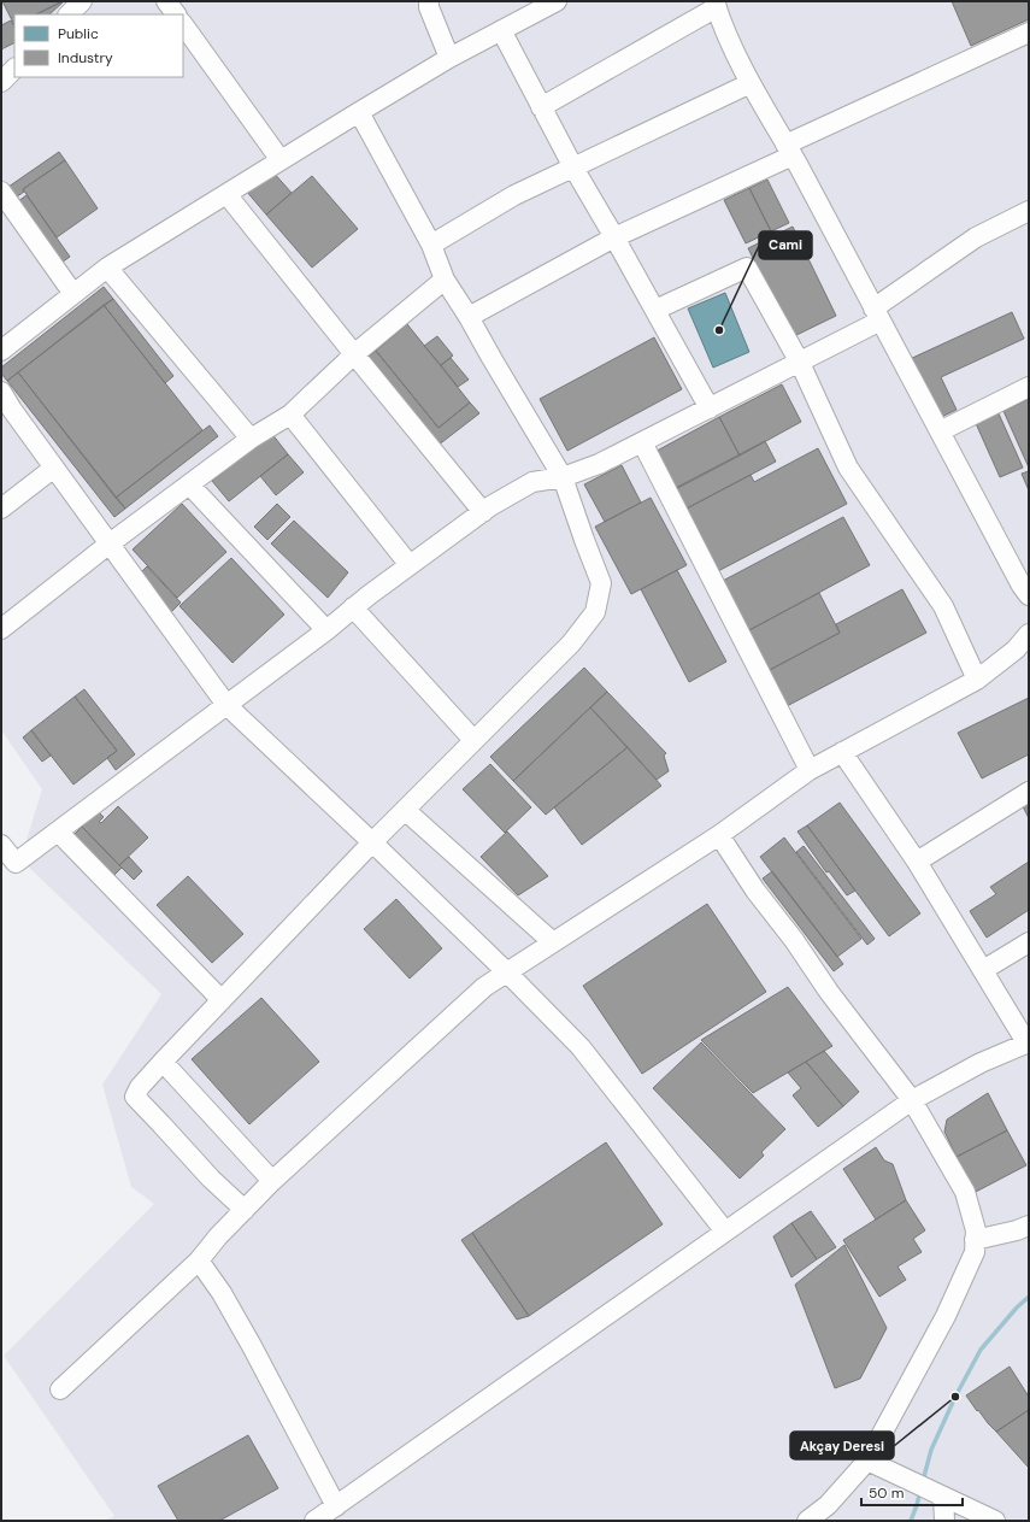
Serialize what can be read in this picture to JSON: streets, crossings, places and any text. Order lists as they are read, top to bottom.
{
  "places": ["Cami", "Akçay Deresi"],
  "legend": ["Public", "Industry"],
  "scale_bar": "50 m"
}
